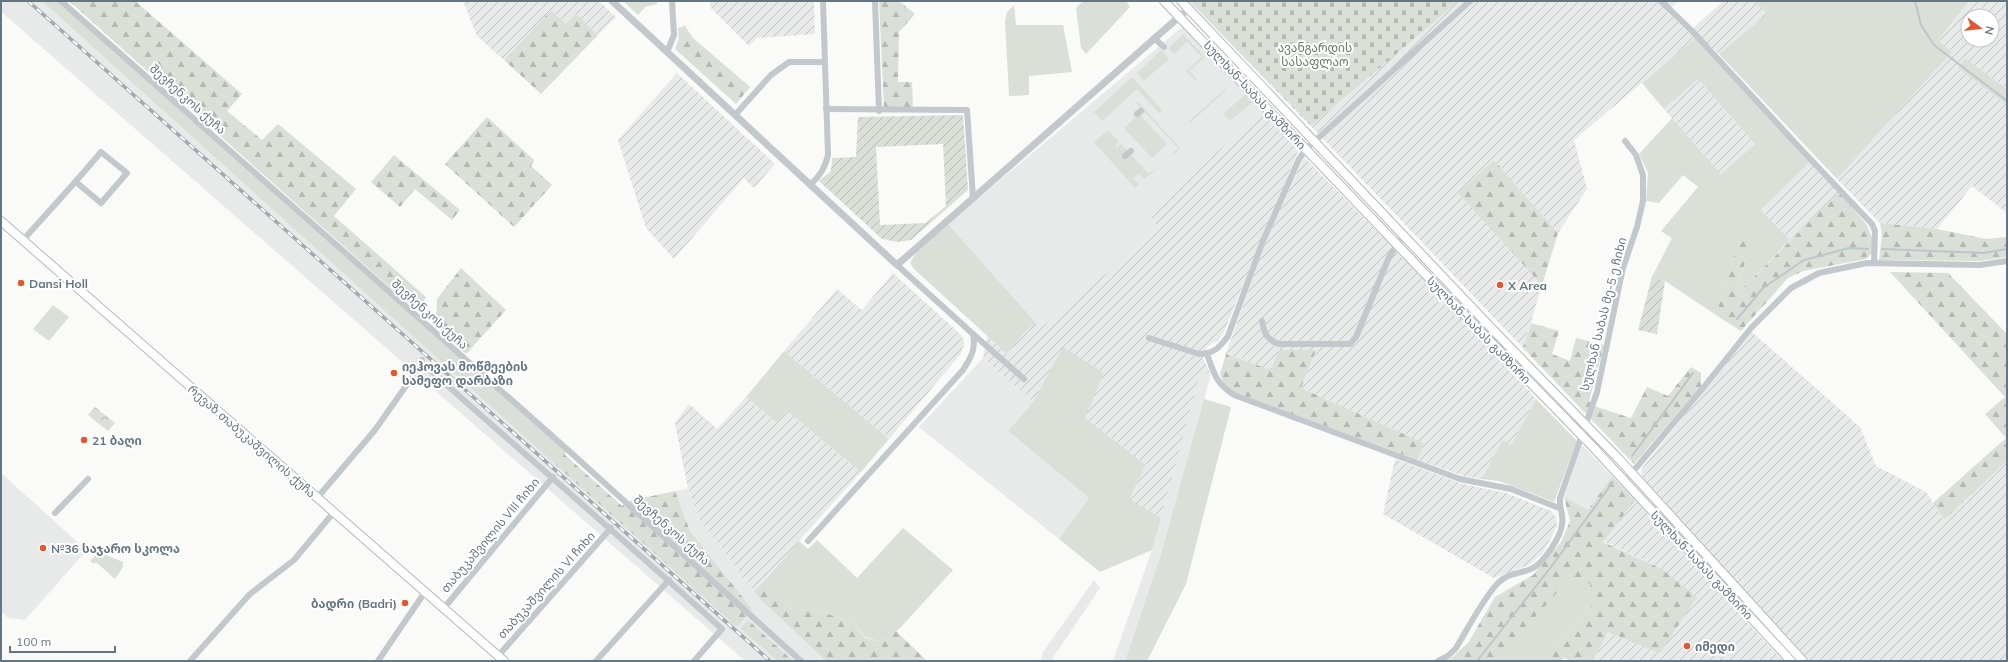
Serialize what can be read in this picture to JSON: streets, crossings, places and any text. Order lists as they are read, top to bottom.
{
  "streets": {
    "main road": ["სულხან-საბას გამზირი", "რევაზ თაბუკაშვილის ქუჩა"],
    "street": [
      "შევჩენკოს ქუჩა",
      "სულხან საბას მე-5 ე ჩიხი",
      "თაბუკაშვილის VIII ჩიხი",
      "თაბუკაშვილის VI ჩიხი"
    ]
  },
  "crossings": [
    ["სულხან-საბას გამზირი", "სულხან საბას მე-5 ე ჩიხი"],
    ["რევაზ თაბუკაშვილის ქუჩა", "თაბუკაშვილის VIII ჩიხი"],
    ["რევაზ თაბუკაშვილის ქუჩა", "თაბუკაშვილის VI ჩიხი"]
  ],
  "parks": ["ავანგარდის სასაფლაო"],
  "places": [
    "Dansi Holl",
    "X Area",
    "იეჰოვას მოწმეების სამეფო დარბაზი",
    "21 ბაღი",
    "№36 საჯარო სკოლა",
    "ბადრი (Badri)",
    "იმედი"
  ],
  "scale_bar": "100 m",
  "north": "right"
}
